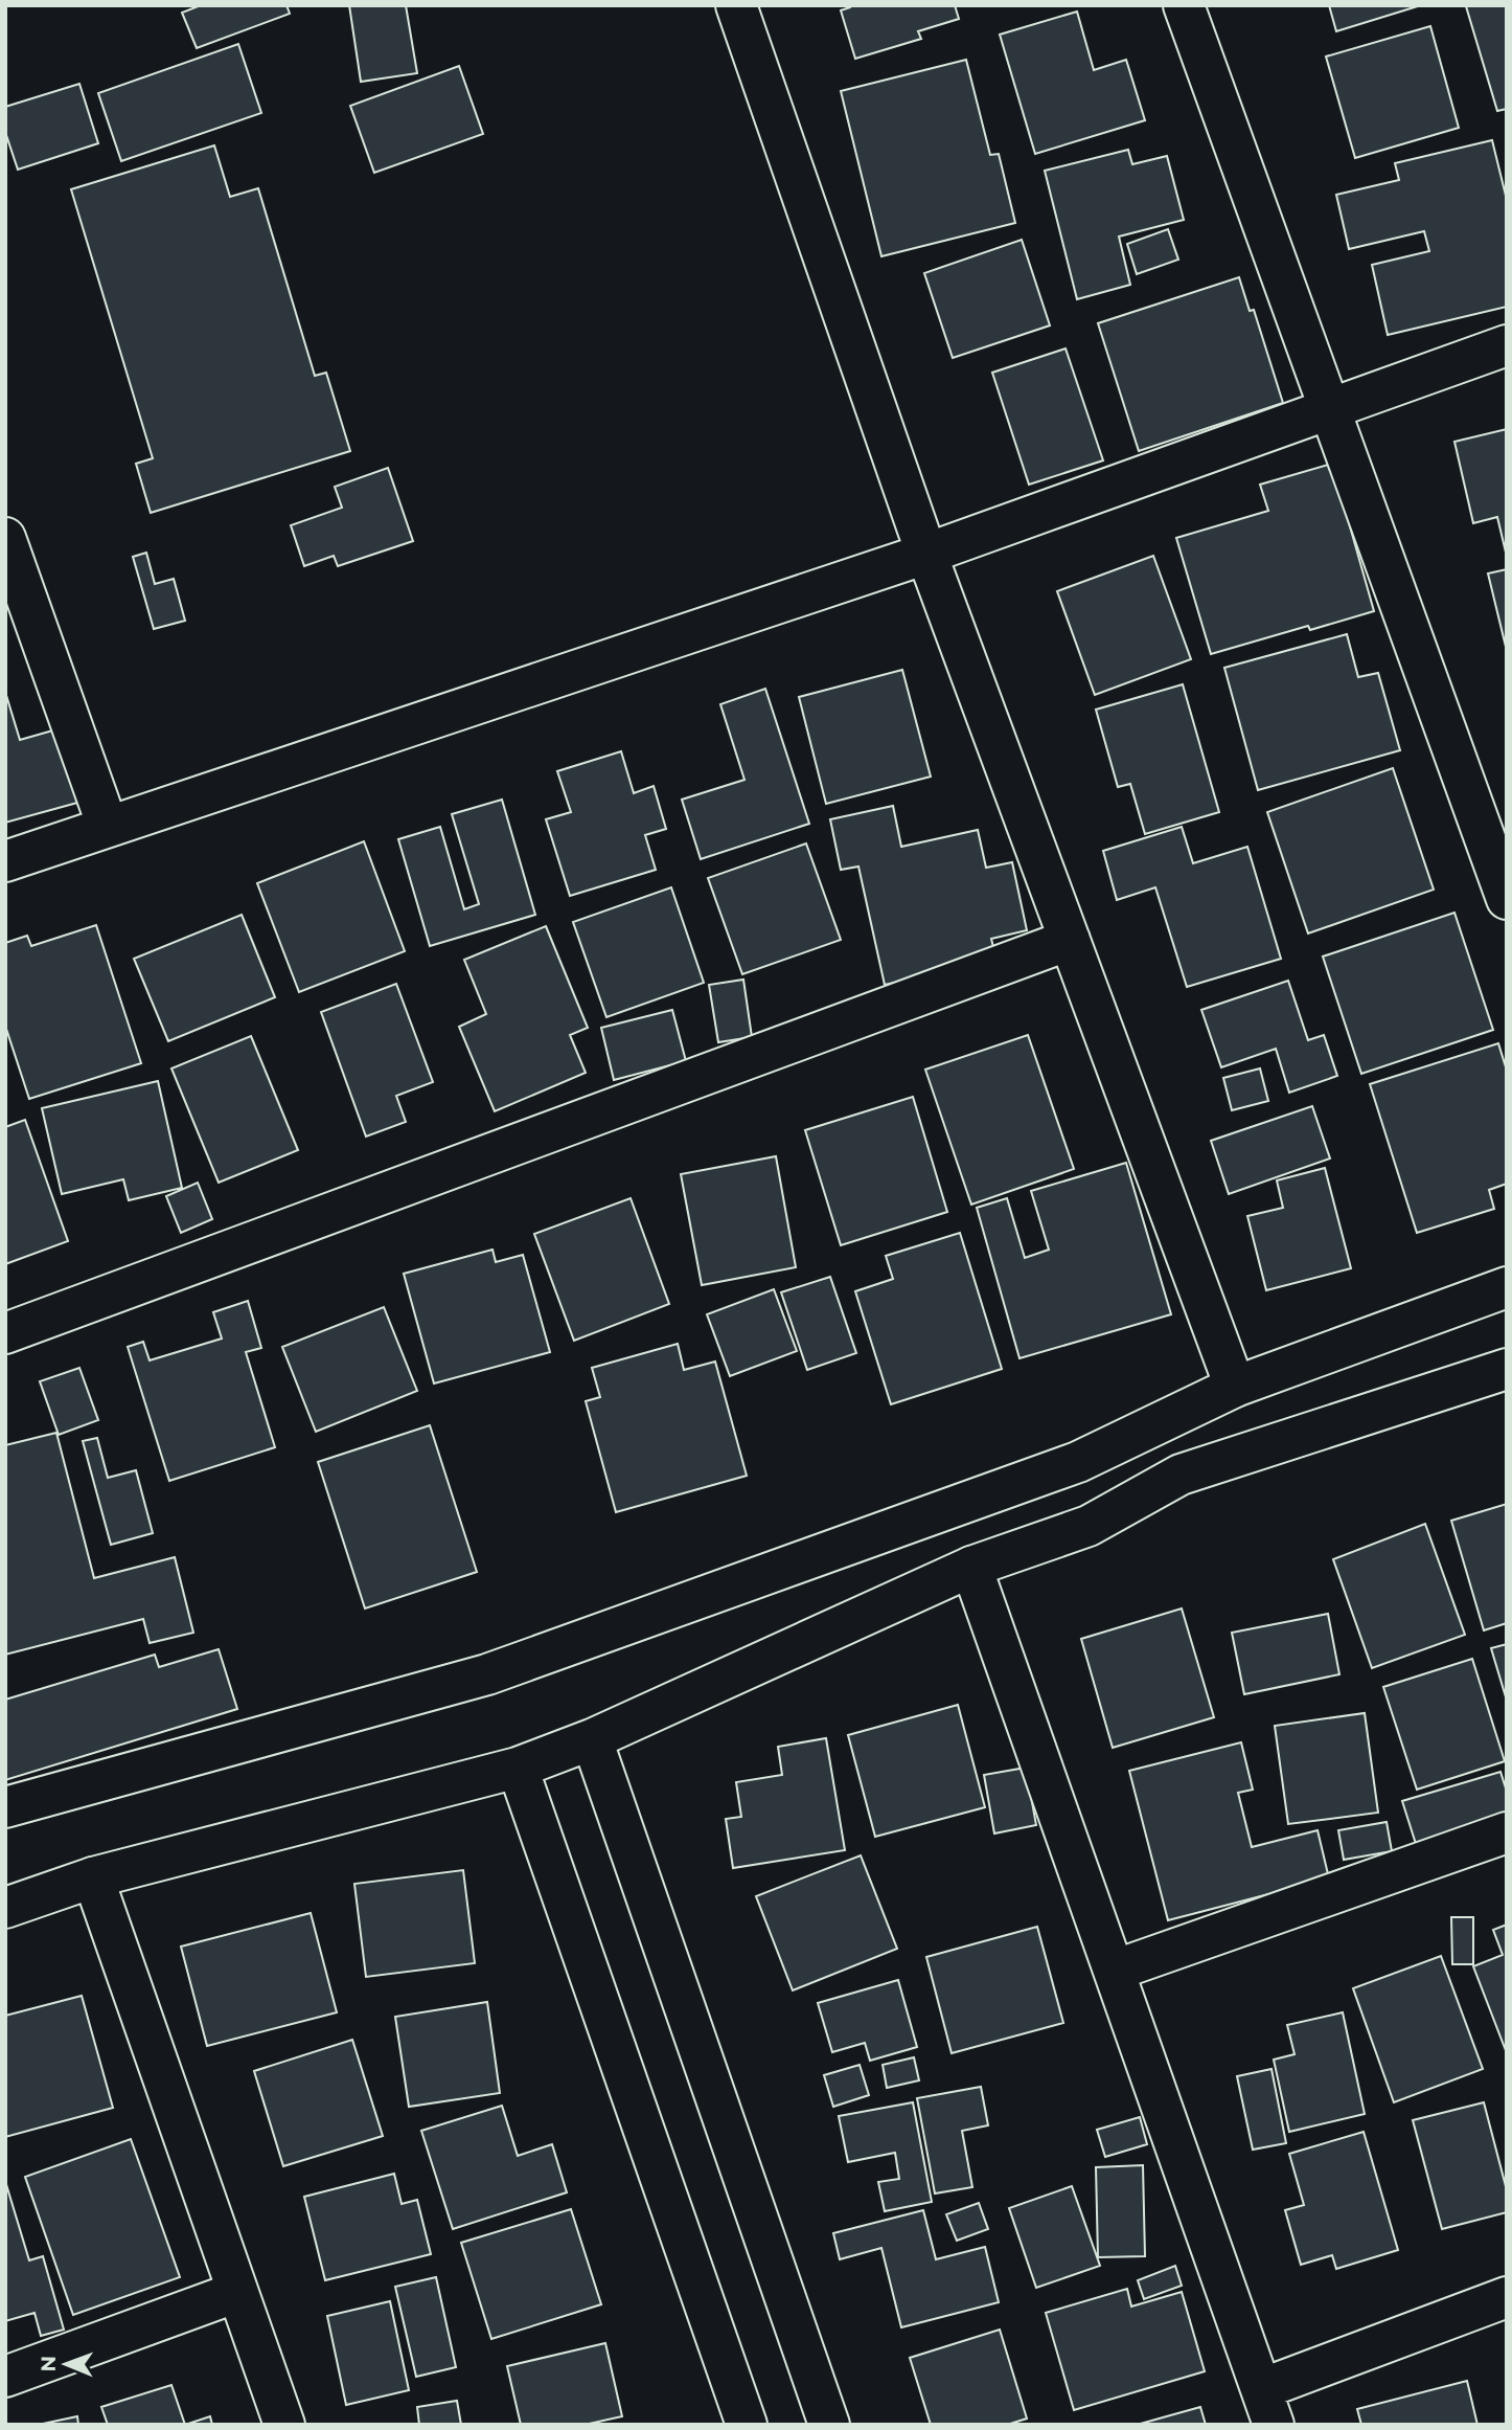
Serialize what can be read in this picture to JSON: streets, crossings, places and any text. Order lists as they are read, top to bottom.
{
  "north": "left"
}
